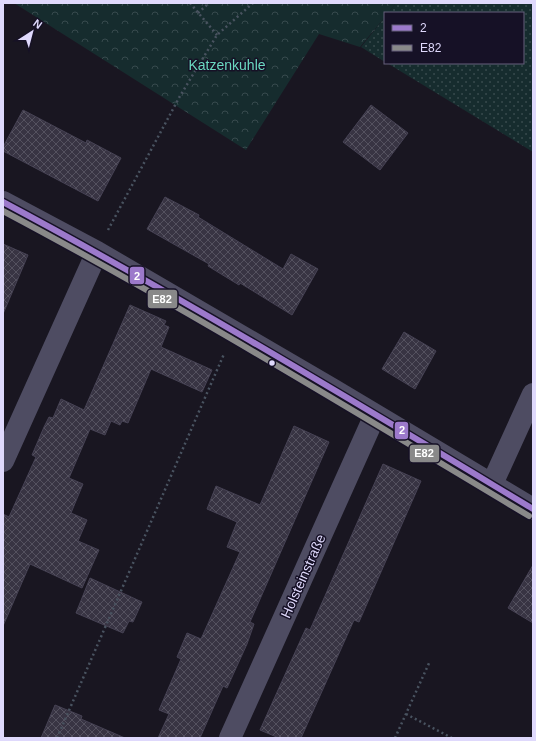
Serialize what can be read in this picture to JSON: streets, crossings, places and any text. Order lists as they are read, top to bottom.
{
  "streets": {
    "street": ["Holsteinstraße"]
  },
  "parks": ["Katzenkuhle"],
  "lines": ["transit line 2", "transit line E82"],
  "legend": ["2", "E82"],
  "north": "top right"
}
